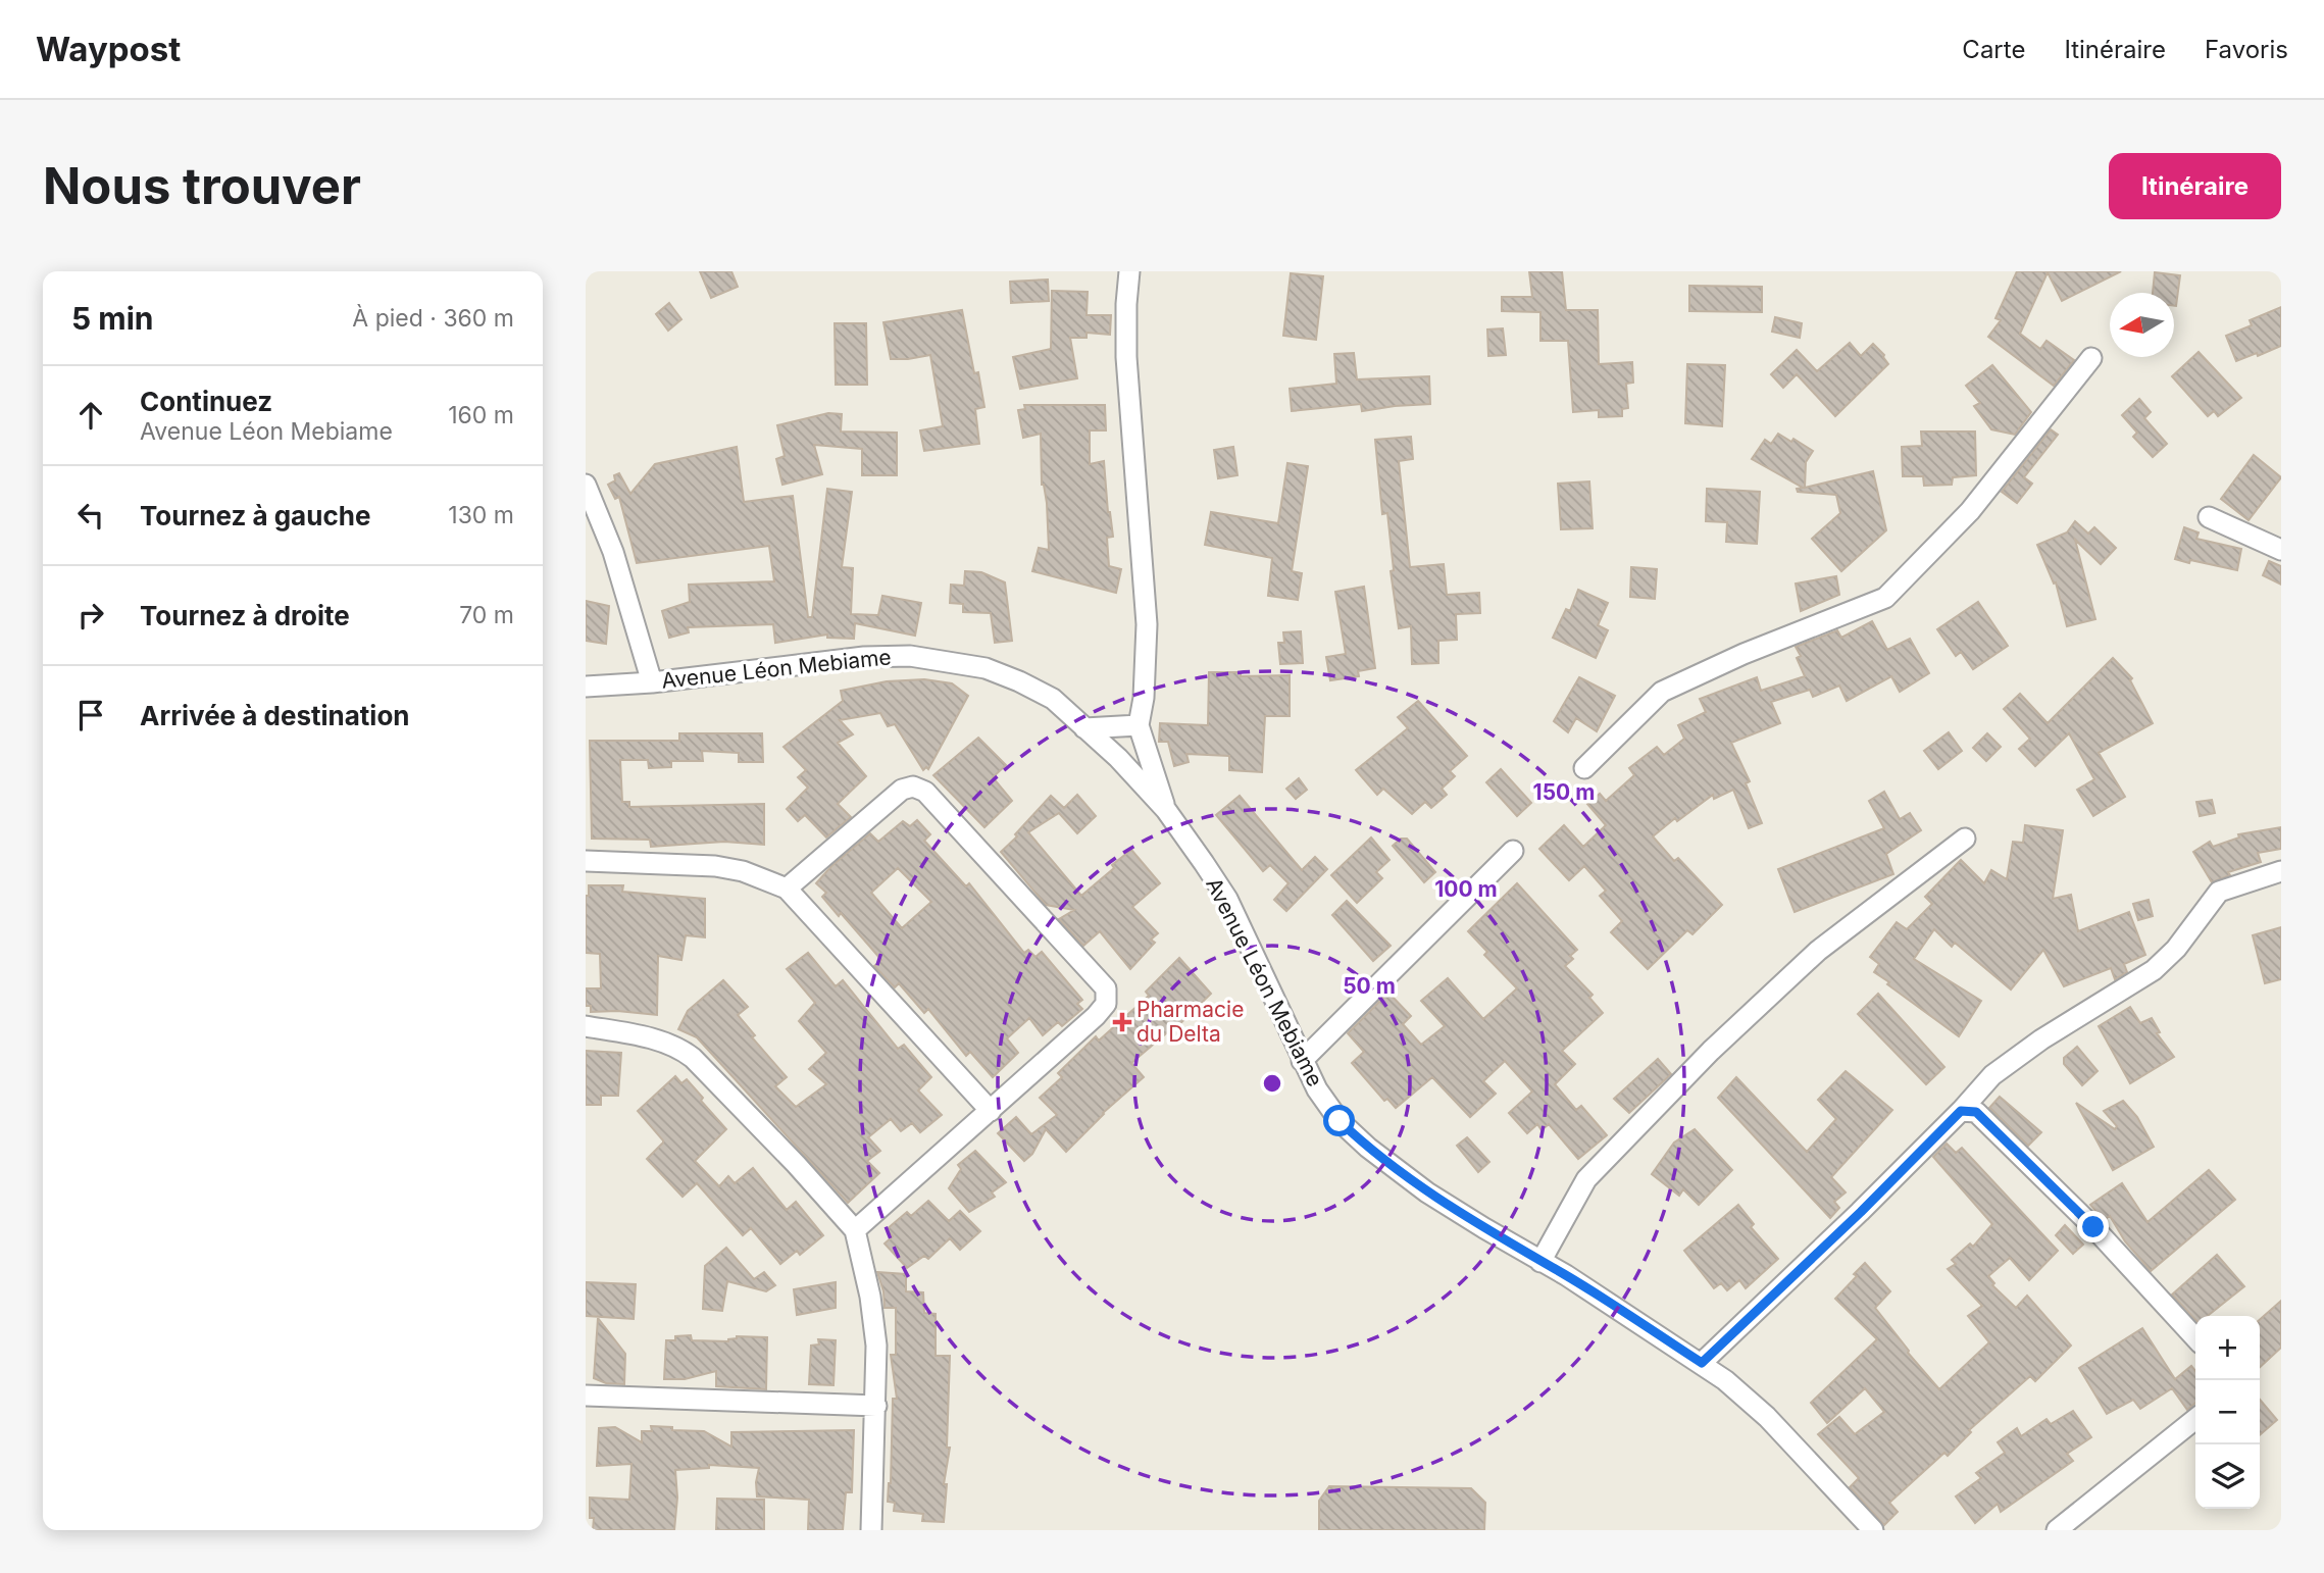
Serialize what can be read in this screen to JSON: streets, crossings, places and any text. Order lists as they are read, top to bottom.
{
  "streets": {
    "street": ["Avenue Léon Mebiame"]
  },
  "places": {
    "health": ["Pharmacie du Delta"]
  },
  "north": "left",
  "page": {
    "header": "Waypost",
    "nav": ["Carte", "Itinéraire", "Favoris"],
    "buttons": "Itinéraire",
    "title": "Nous trouver",
    "heading": ["5 min", "À pied · 360 m"],
    "list": [
      ["Continuez", "Avenue Léon Mebiame", "160 m"],
      ["Tournez à gauche", "130 m"],
      ["Tournez à droite", "70 m"],
      "Arrivée à destination"
    ],
    "map_buttons": ["+", "−"]
  },
  "rings": ["150 m", "100 m", "50 m"]
}
